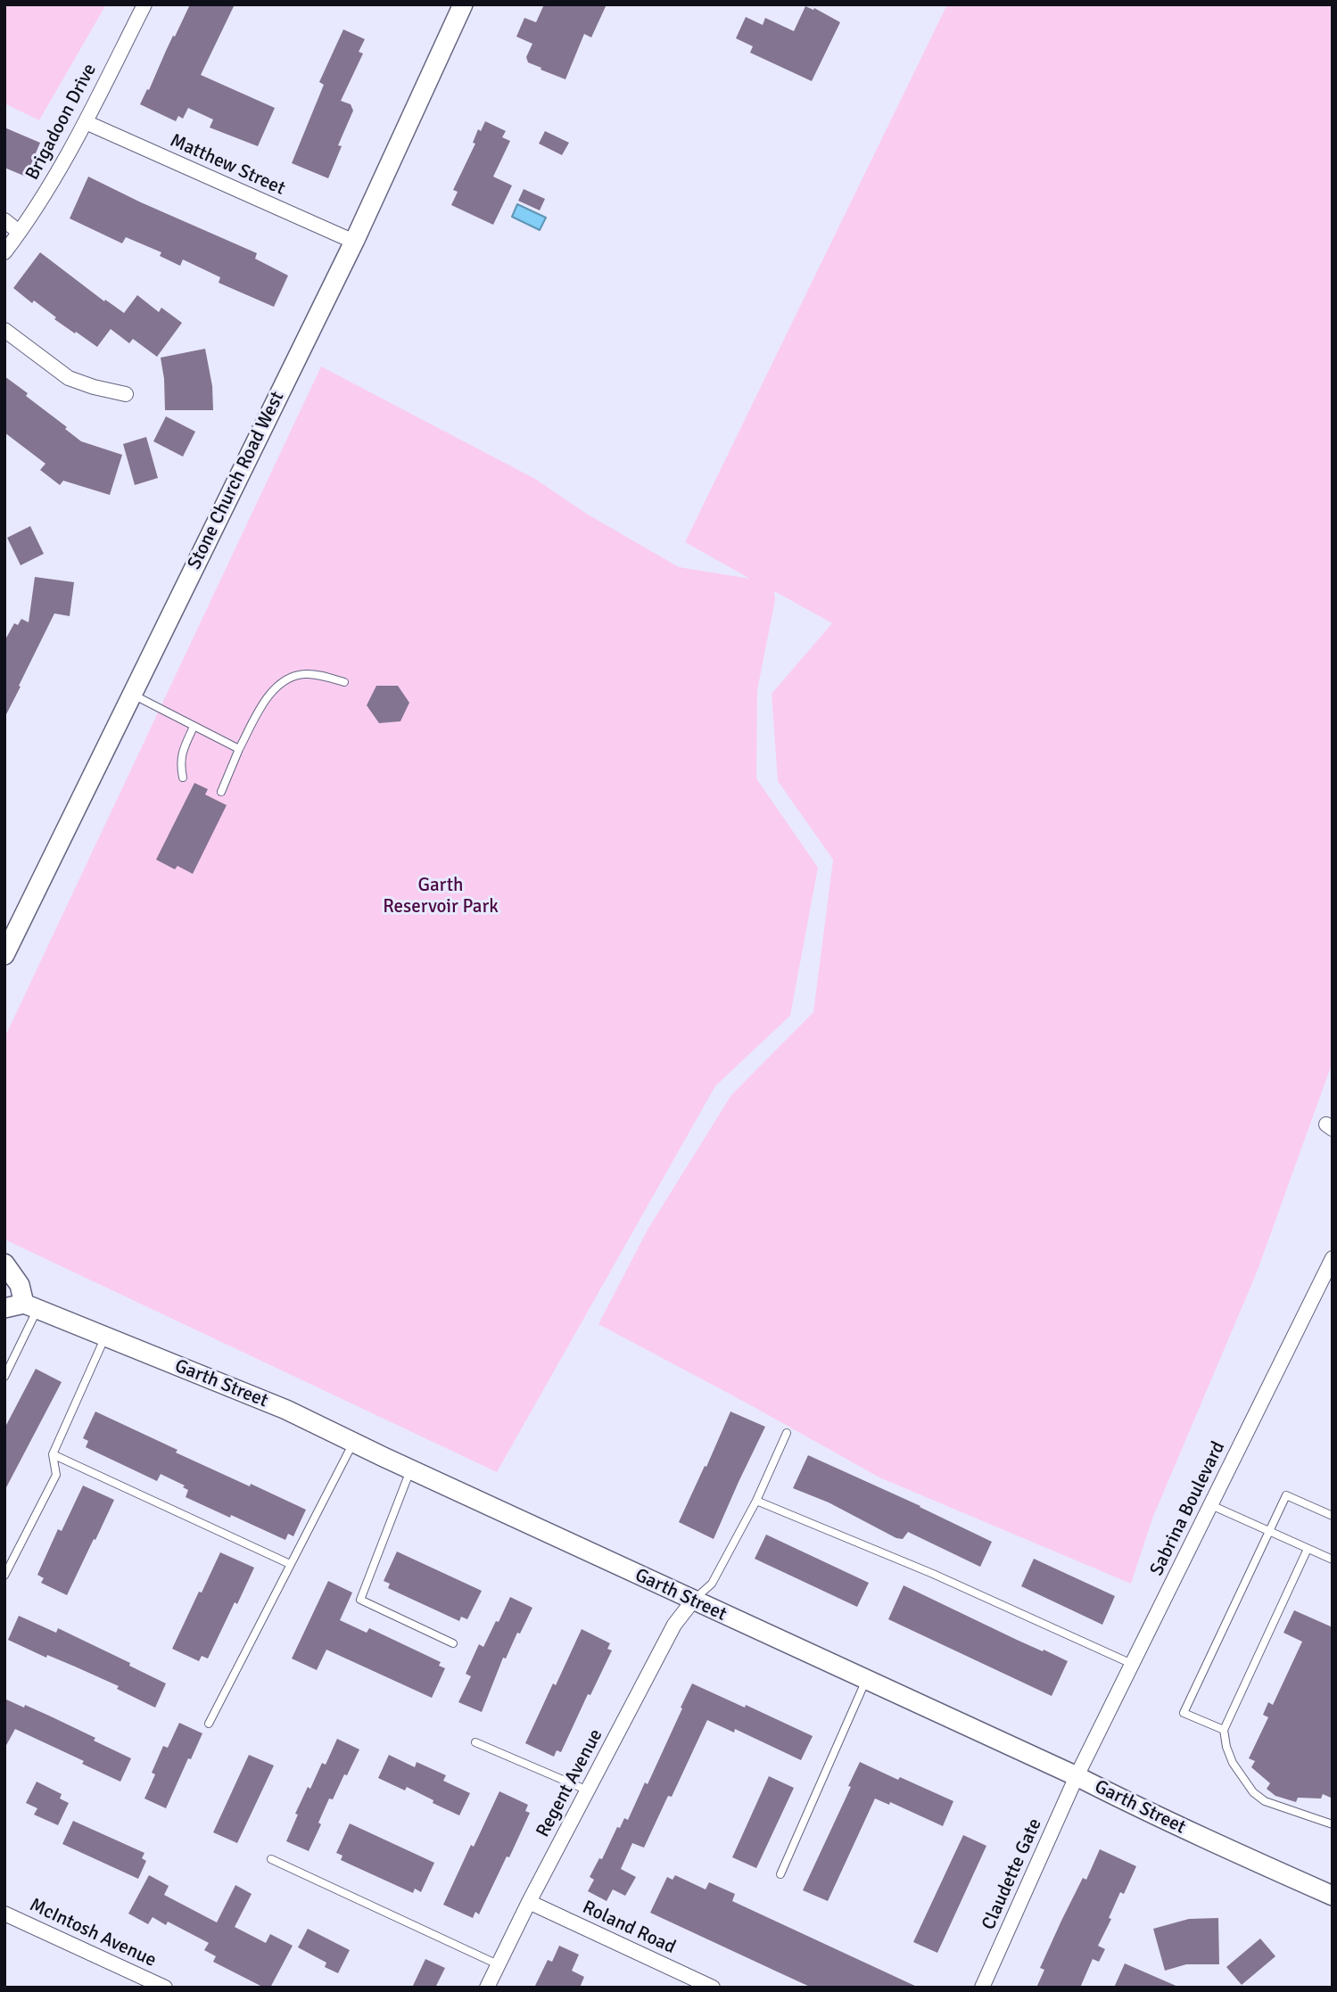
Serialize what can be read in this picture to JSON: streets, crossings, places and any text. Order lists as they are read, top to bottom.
{
  "streets": {
    "main road": ["Stone Church Road West", "Garth Street"],
    "street": [
      "Brigadoon Drive",
      "Matthew Street",
      "Sabrina Boulevard",
      "Regent Avenue",
      "Claudette Gate",
      "Roland Road",
      "McIntosh Avenue"
    ]
  },
  "crossings": [
    ["Brigadoon Drive", "Matthew Street"],
    ["Matthew Street", "Stone Church Road West"],
    ["Garth Street", "Sabrina Boulevard"],
    ["Garth Street", "Regent Avenue"],
    ["Garth Street", "Claudette Gate"],
    ["Sabrina Boulevard", "Claudette Gate"],
    ["Regent Avenue", "Roland Road"]
  ],
  "parks": ["Garth Reservoir Park"]
}
